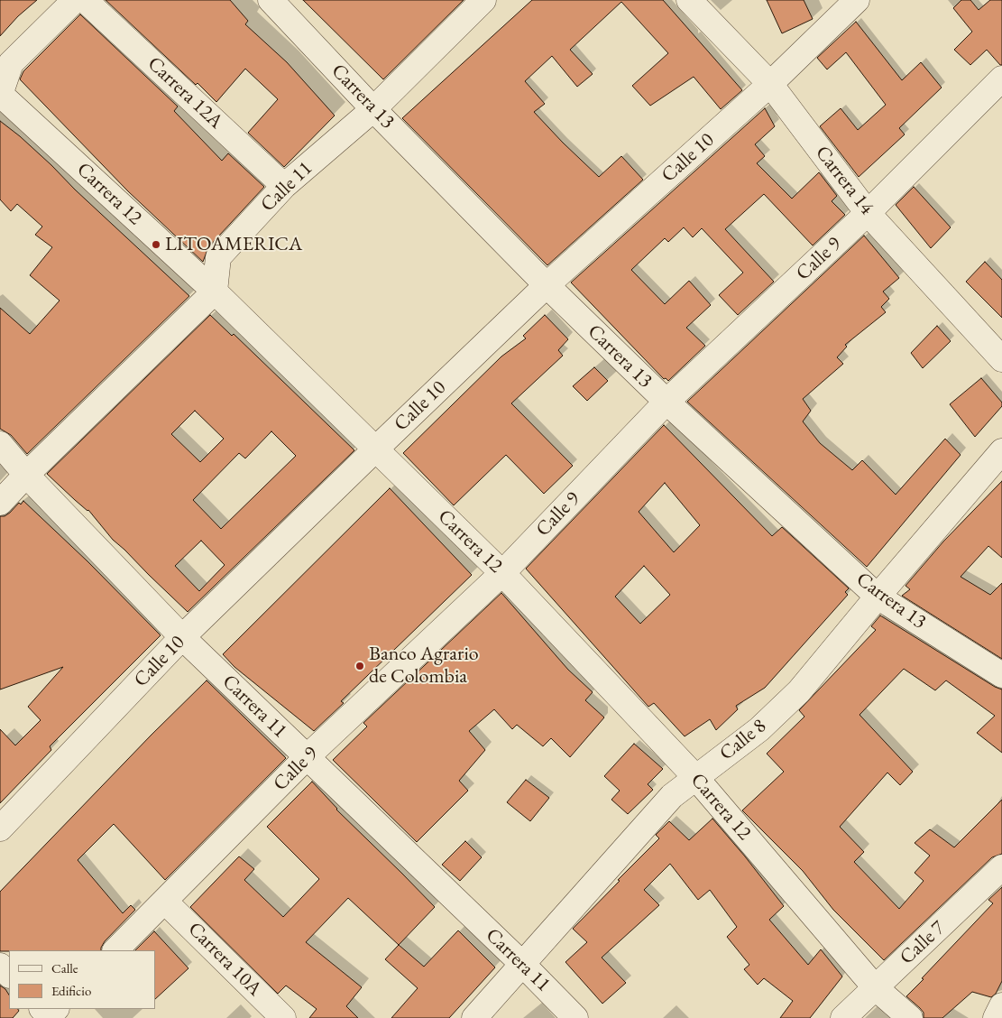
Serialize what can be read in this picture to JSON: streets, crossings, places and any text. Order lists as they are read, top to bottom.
{
  "streets": {
    "street": [
      "Carrera 12A",
      "Carrera 13",
      "Calle 10",
      "Carrera 14",
      "Calle 11",
      "Carrera 12",
      "Calle 9",
      "Carrera 11",
      "Calle 8",
      "Calle 7",
      "Carrera 10A"
    ]
  },
  "crossings": [
    ["Carrera 12A", "Calle 11"],
    ["Carrera 13", "Calle 10"],
    ["Carrera 13", "Calle 11"],
    ["Carrera 13", "Calle 9"],
    ["Carrera 13", "Calle 8"],
    ["Calle 10", "Carrera 14"],
    ["Calle 10", "Carrera 12"],
    ["Calle 10", "Carrera 11"],
    ["Carrera 14", "Calle 9"],
    ["Calle 11", "Carrera 12"],
    ["Carrera 12", "Calle 9"],
    ["Carrera 12", "Calle 8"],
    ["Carrera 12", "Calle 7"],
    ["Calle 9", "Carrera 11"],
    ["Calle 9", "Carrera 10A"],
    ["Carrera 11", "Calle 8"]
  ],
  "places": ["LITOAMERICA", "Banco Agrario de Colombia"],
  "legend": ["Calle", "Edificio"]
}
